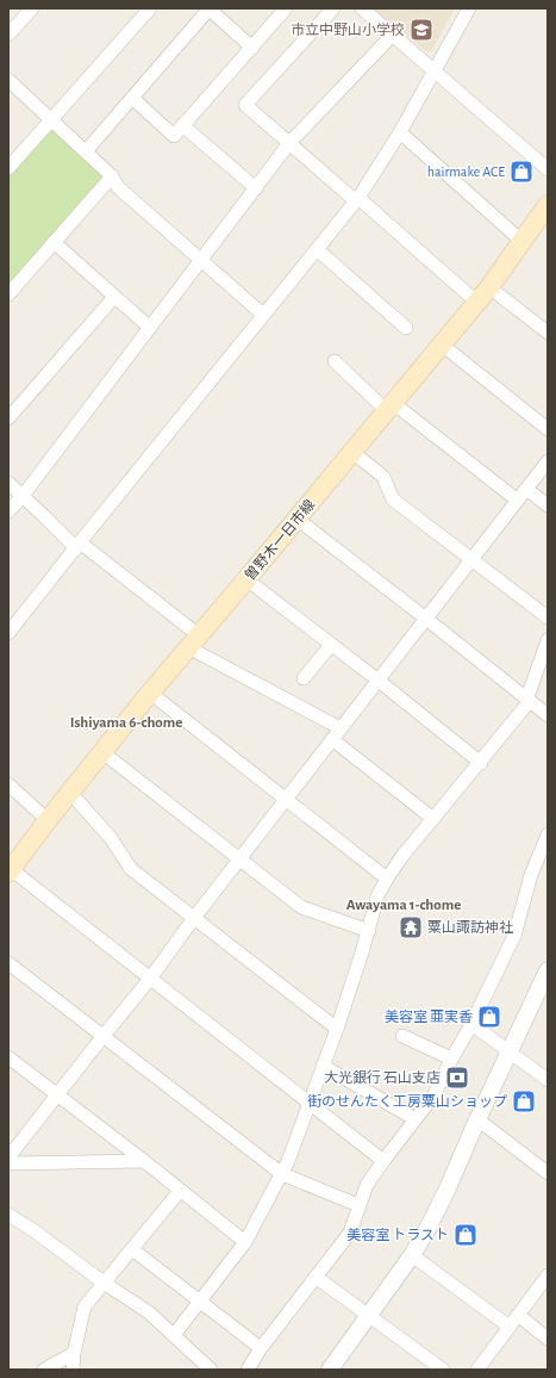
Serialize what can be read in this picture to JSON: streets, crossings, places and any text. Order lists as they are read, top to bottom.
{
  "streets": {
    "main road": ["曽野木一日市線"]
  },
  "districts": ["Ishiyama 6-chome", "Awayama 1-chome"],
  "places": {
    "school or university": ["市立中野山小学校"],
    "shop": [
      "hairmake ACE",
      "美容室 亜実香",
      "街のせんたく工房粟山ショップ",
      "美容室 トラスト"
    ],
    "temple": ["粟山諏訪神社"],
    "bank": ["大光銀行 石山支店"]
  }
}
